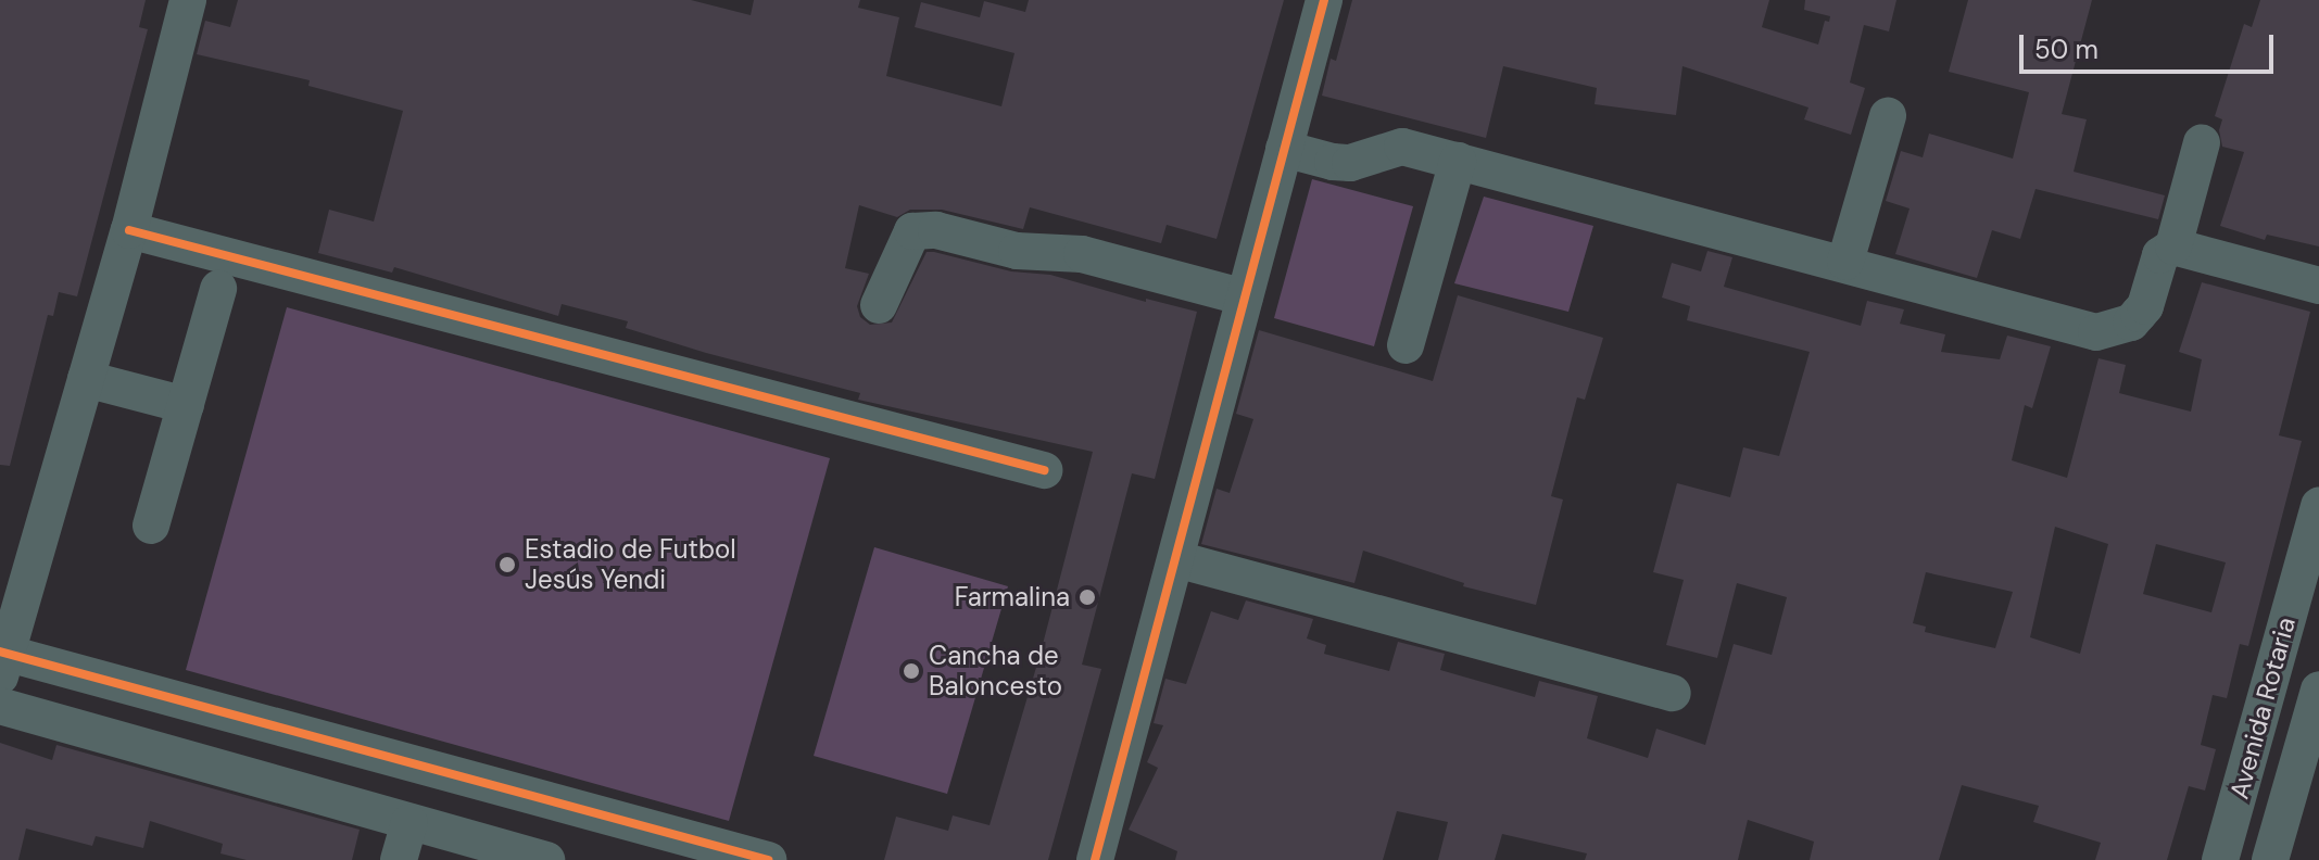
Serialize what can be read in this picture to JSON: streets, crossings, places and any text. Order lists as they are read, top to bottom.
{
  "streets": {
    "street": ["Avenida Rotaria"]
  },
  "places": ["Estadio de Futbol Jesús Yendi", "Farmalina", "Cancha de Baloncesto"],
  "scale_bar": "50 m"
}
